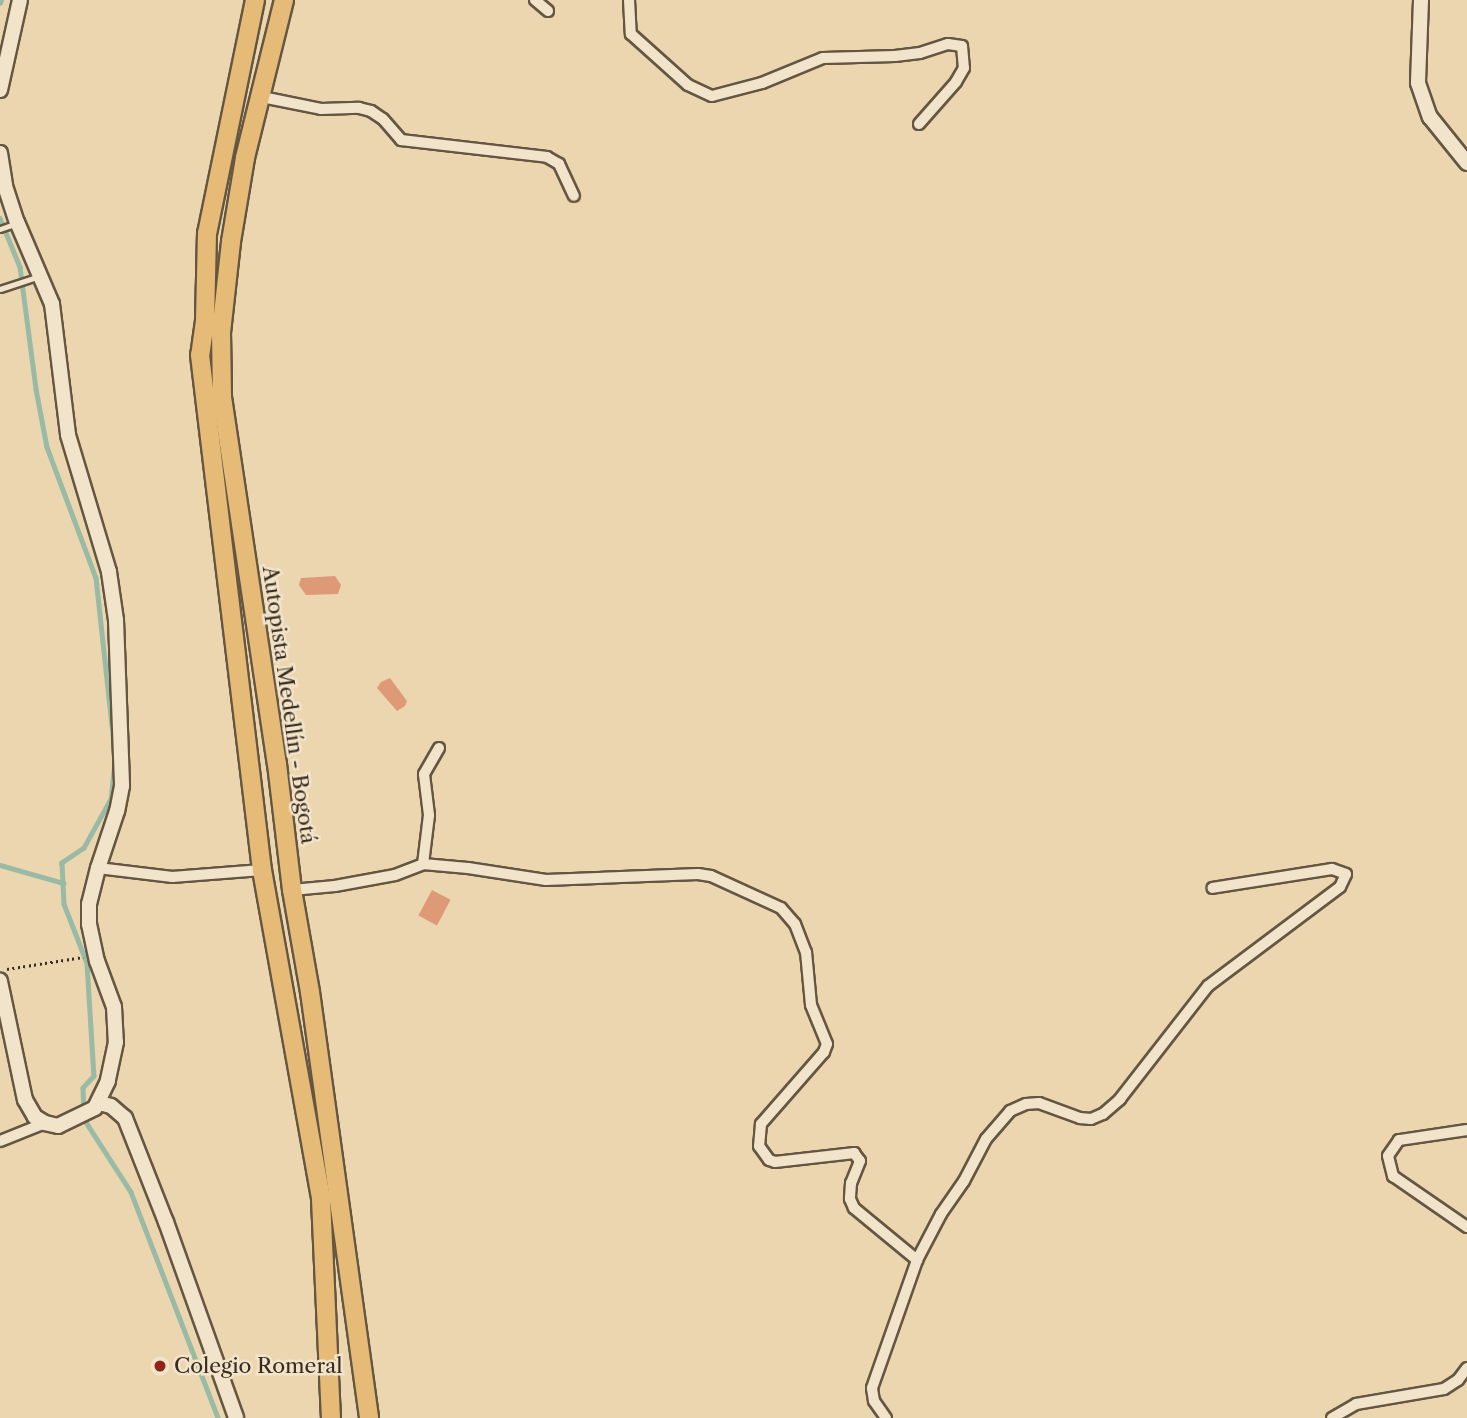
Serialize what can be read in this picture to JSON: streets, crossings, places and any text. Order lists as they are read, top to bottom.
{
  "streets": {
    "highway": ["Autopista Medellín - Bogotá"]
  },
  "places": ["Colegio Romeral"]
}
